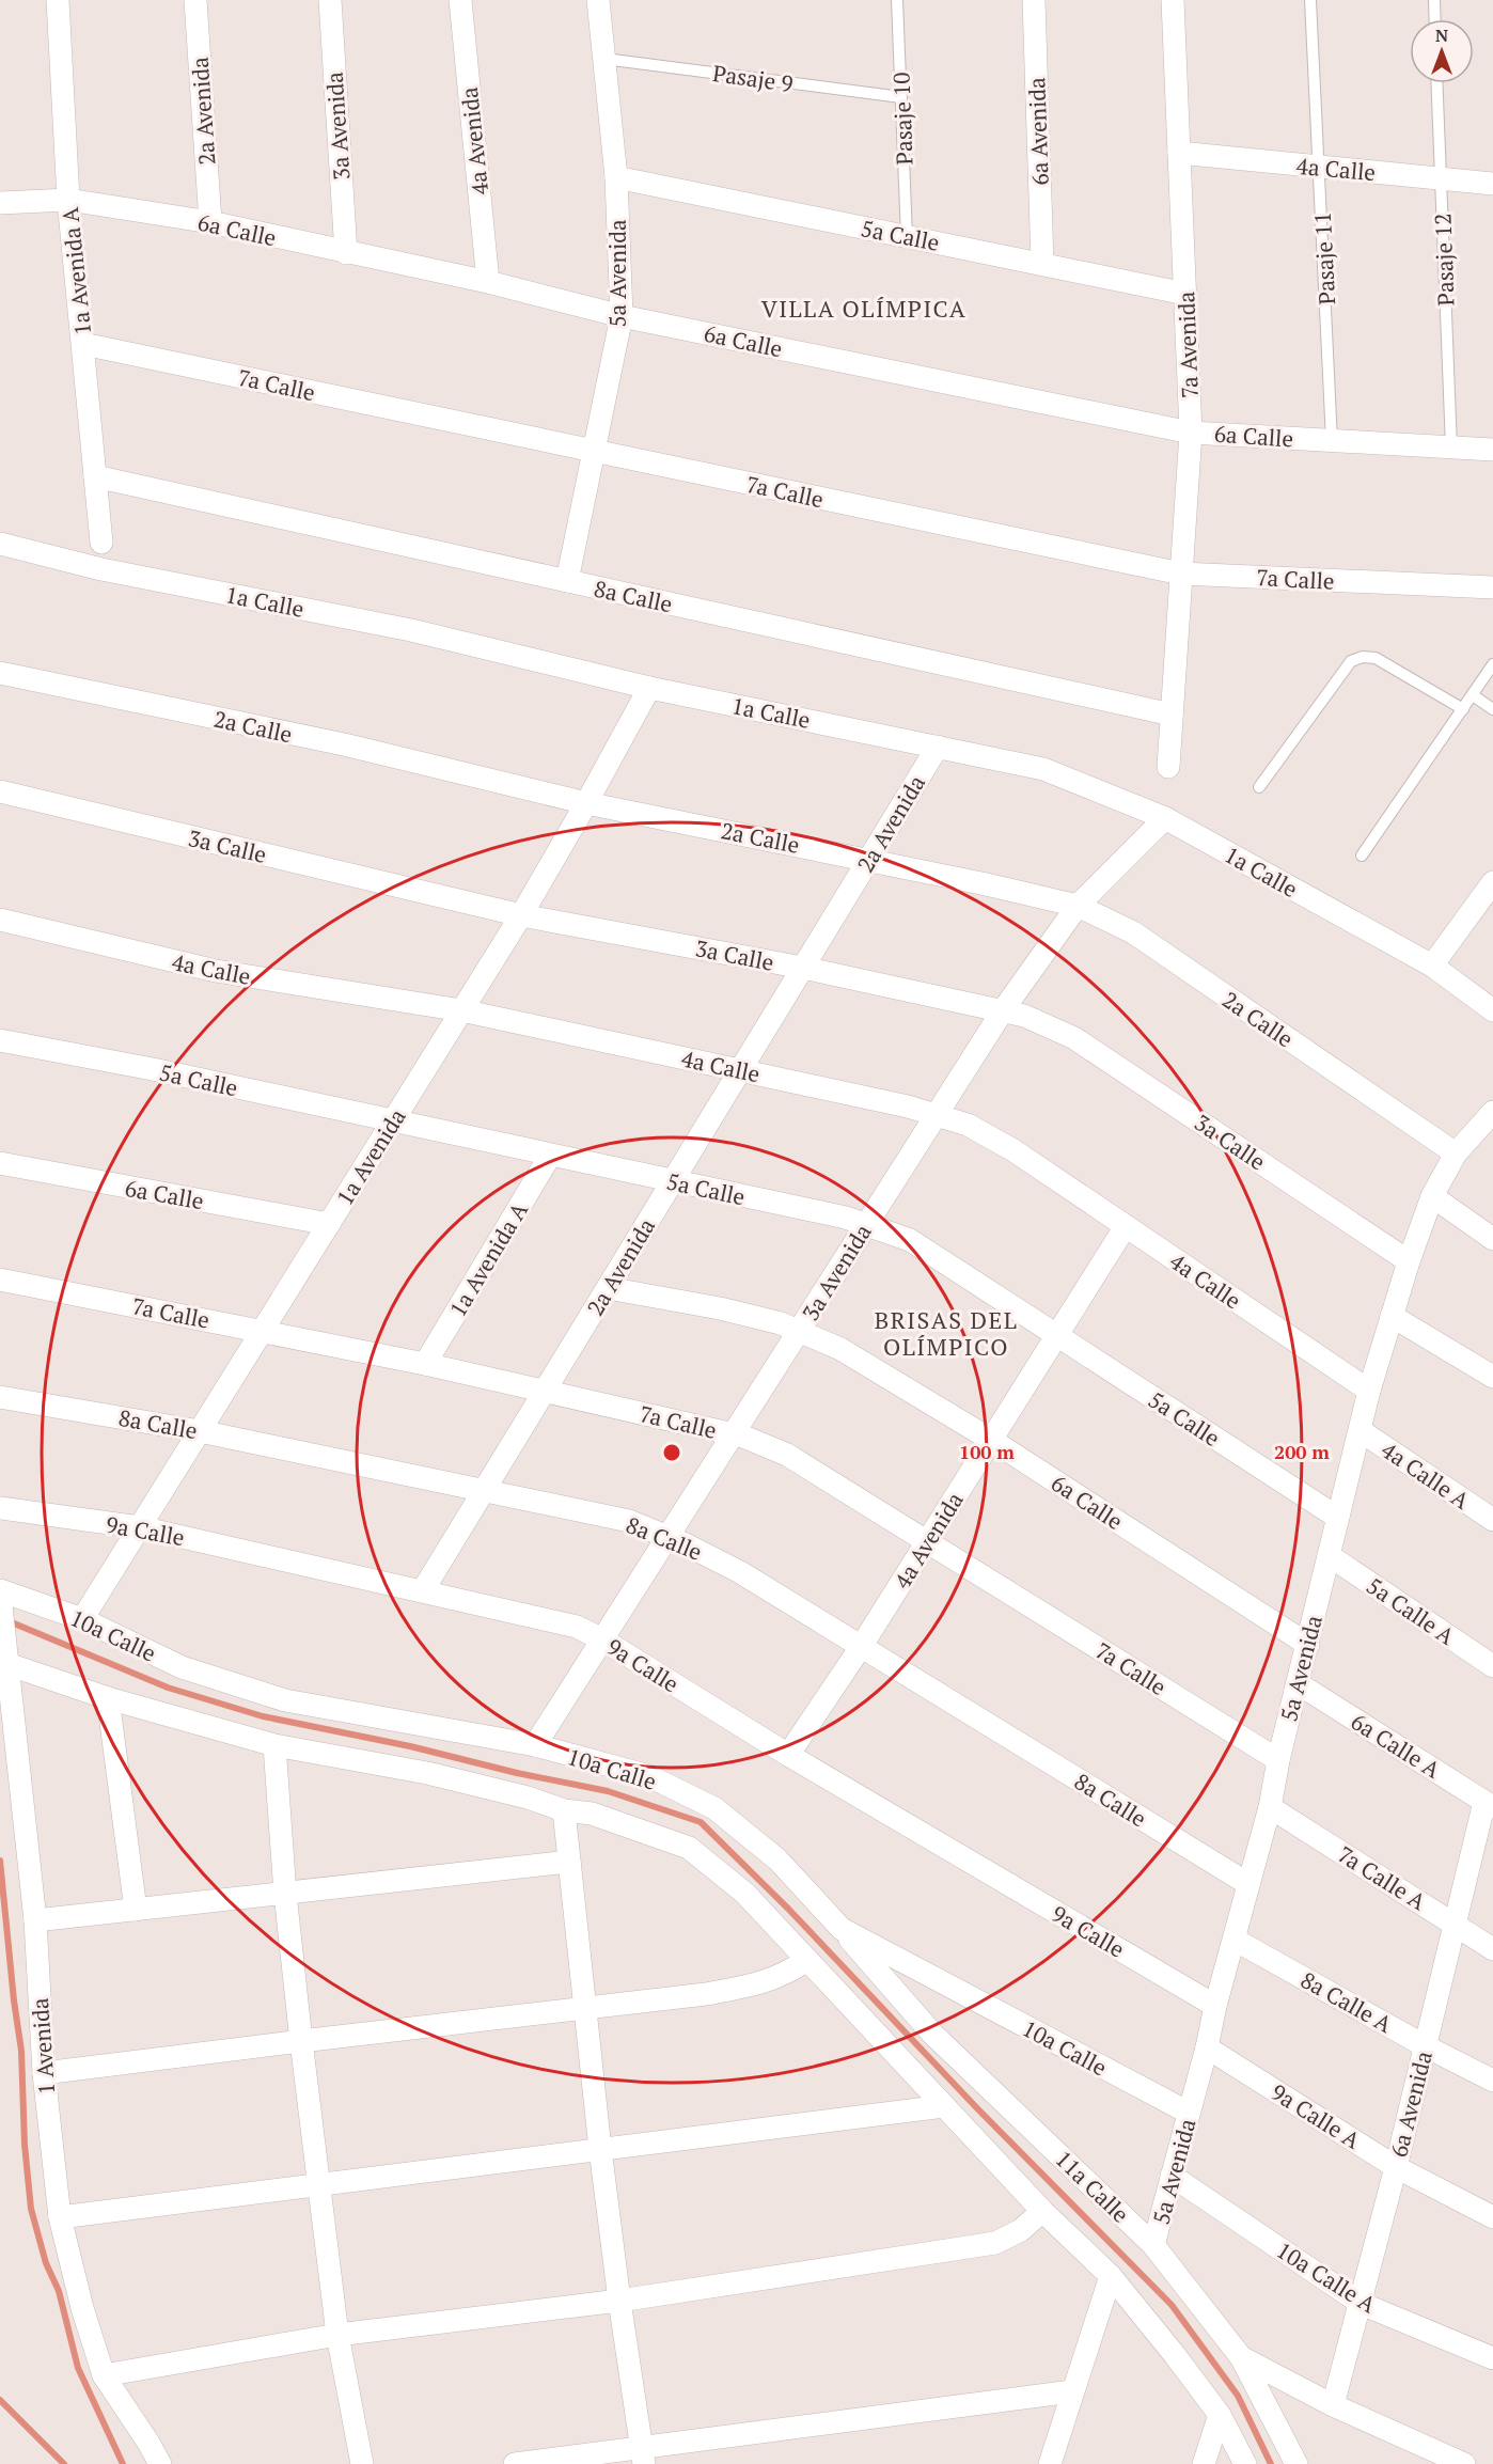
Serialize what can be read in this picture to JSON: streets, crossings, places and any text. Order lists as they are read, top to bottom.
{
  "streets": {
    "street": [
      "2a Avenida",
      "3a Avenida",
      "6a Avenida",
      "4a Avenida",
      "4a Calle",
      "6a Calle",
      "5a Calle",
      "1a Avenida A",
      "5a Avenida",
      "7a Avenida",
      "7a Calle",
      "8a Calle",
      "1a Calle",
      "2a Calle",
      "3a Calle",
      "1a Avenida",
      "4a Calle A",
      "9a Calle",
      "5a Calle A",
      "10a Calle",
      "6a Calle A",
      "7a Calle A",
      "8a Calle A",
      "1 Avenida",
      "9a Calle A",
      "11a Calle",
      "10a Calle A"
    ],
    "lane": [
      "Pasaje 9",
      "Pasaje 10",
      "Pasaje 11",
      "Pasaje 12"
    ]
  },
  "crossings": [
    ["Pasaje 9", "Pasaje 10"],
    ["Pasaje 9", "5a Avenida"],
    ["2a Avenida", "4a Calle"],
    ["2a Avenida", "6a Calle"],
    ["2a Avenida", "5a Calle"],
    ["2a Avenida", "7a Calle"],
    ["2a Avenida", "8a Calle"],
    ["2a Avenida", "1a Calle"],
    ["2a Avenida", "2a Calle"],
    ["2a Avenida", "3a Calle"],
    ["2a Avenida", "9a Calle"],
    ["Pasaje 10", "5a Calle"],
    ["3a Avenida", "4a Calle"],
    ["3a Avenida", "6a Calle"],
    ["3a Avenida", "5a Calle"],
    ["3a Avenida", "7a Calle"],
    ["3a Avenida", "8a Calle"],
    ["3a Avenida", "1a Calle"],
    ["3a Avenida", "2a Calle"],
    ["3a Avenida", "3a Calle"],
    ["3a Avenida", "9a Calle"],
    ["3a Avenida", "10a Calle"],
    ["6a Avenida", "5a Calle"],
    ["6a Avenida", "6a Calle A"],
    ["6a Avenida", "7a Calle A"],
    ["6a Avenida", "8a Calle A"],
    ["6a Avenida", "9a Calle A"],
    ["6a Avenida", "11a Calle"],
    ["6a Avenida", "10a Calle A"],
    ["4a Avenida", "4a Calle"],
    ["4a Avenida", "6a Calle"],
    ["4a Avenida", "5a Calle"],
    ["4a Avenida", "7a Calle"],
    ["4a Avenida", "8a Calle"],
    ["4a Avenida", "9a Calle"],
    ["4a Calle", "Pasaje 11"],
    ["4a Calle", "Pasaje 12"],
    ["4a Calle", "5a Avenida"],
    ["4a Calle", "7a Avenida"],
    ["4a Calle", "1a Avenida"],
    ["6a Calle", "Pasaje 11"],
    ["6a Calle", "Pasaje 12"],
    ["6a Calle", "1a Avenida A"],
    ["6a Calle", "5a Avenida"],
    ["6a Calle", "7a Avenida"],
    ["6a Calle", "1a Avenida"],
    ["5a Calle", "1a Avenida A"],
    ["5a Calle", "5a Avenida"],
    ["5a Calle", "7a Avenida"],
    ["5a Calle", "1a Avenida"],
    ["1a Avenida A", "7a Calle"],
    ["1a Avenida A", "8a Calle"],
    ["5a Avenida", "7a Calle"],
    ["5a Avenida", "8a Calle"],
    ["5a Avenida", "2a Calle"],
    ["5a Avenida", "3a Calle"],
    ["5a Avenida", "4a Calle A"],
    ["5a Avenida", "9a Calle"],
    ["5a Avenida", "5a Calle A"],
    ["5a Avenida", "10a Calle"],
    ["5a Avenida", "6a Calle A"],
    ["5a Avenida", "7a Calle A"],
    ["5a Avenida", "8a Calle A"],
    ["5a Avenida", "9a Calle A"],
    ["5a Avenida", "11a Calle"],
    ["5a Avenida", "10a Calle A"],
    ["7a Avenida", "7a Calle"],
    ["7a Avenida", "8a Calle"],
    ["7a Calle", "1a Avenida"],
    ["8a Calle", "1a Avenida"],
    ["1a Calle", "1a Avenida"],
    ["2a Calle", "1a Avenida"],
    ["3a Calle", "1a Avenida"],
    ["1a Avenida", "9a Calle"],
    ["1a Avenida", "10a Calle"],
    ["10a Calle", "1 Avenida"],
    ["10a Calle", "11a Calle"]
  ],
  "districts": ["VILLA OLÍMPICA", "BRISAS DEL OLÍMPICO"],
  "north": "top",
  "rings": ["100 m", "200 m"]
}
